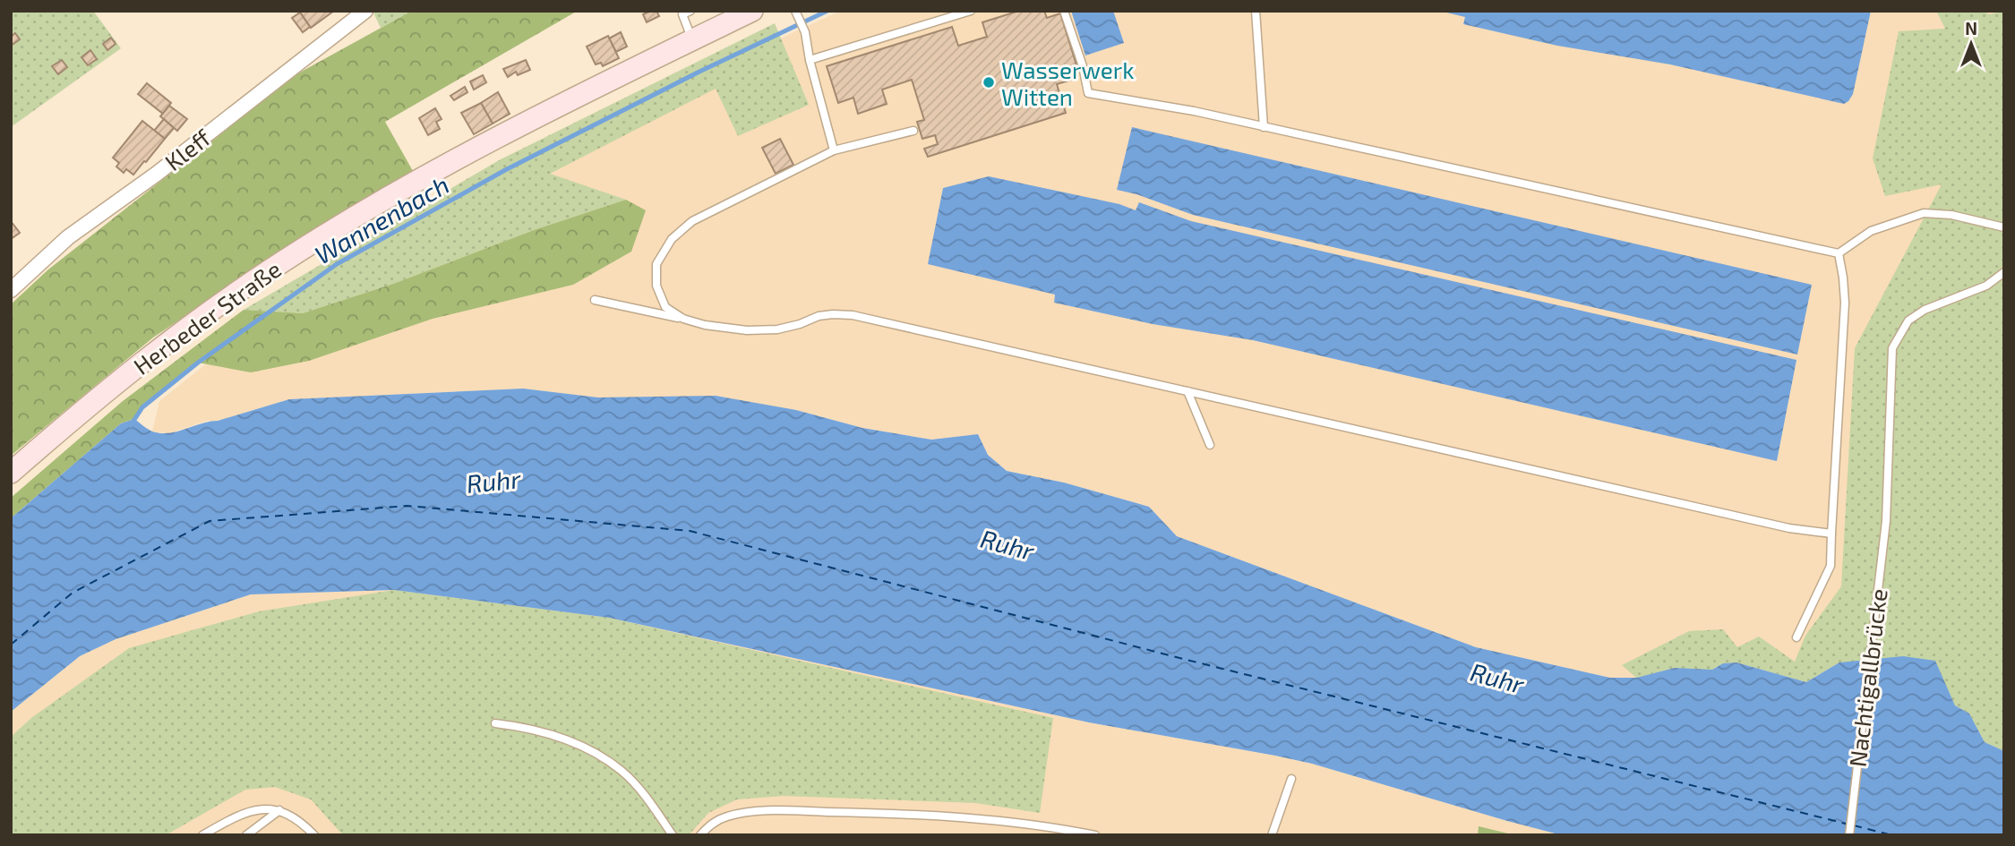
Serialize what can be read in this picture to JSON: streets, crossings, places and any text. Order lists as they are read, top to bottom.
{
  "streets": {
    "main road": ["Herbeder Straße"],
    "street": ["Kleff"],
    "lane": ["Nachtigallbrücke"]
  },
  "water": ["Wannenbach", "Ruhr"],
  "places": ["Wasserwerk Witten"],
  "north": "top"
}
